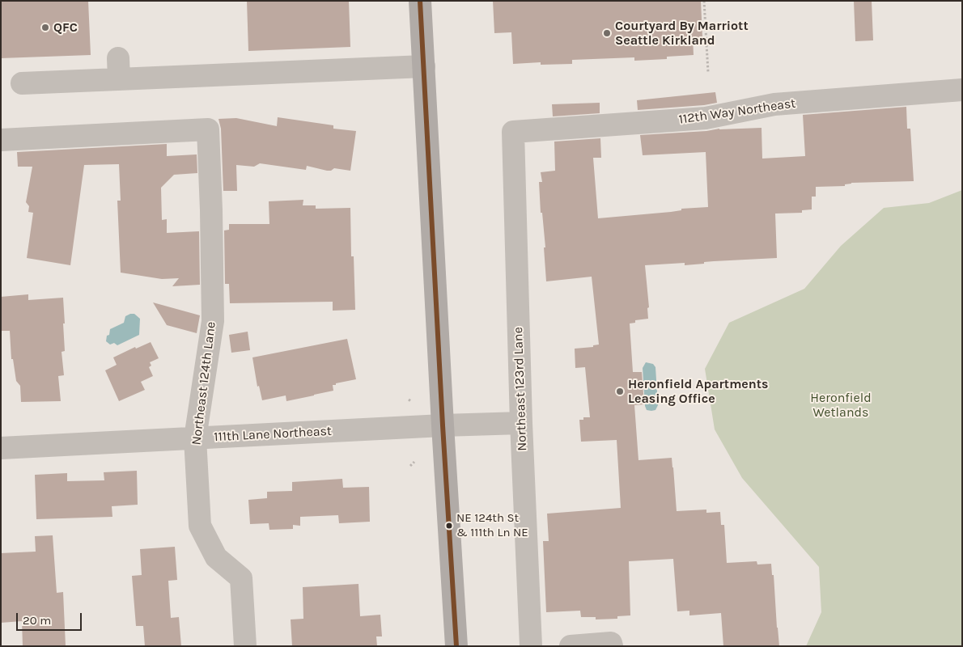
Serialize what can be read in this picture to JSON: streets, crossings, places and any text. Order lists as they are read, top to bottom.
{
  "streets": {
    "street": [
      "112th Way Northeast",
      "Northeast 124th Lane",
      "Northeast 123rd Lane",
      "111th Lane Northeast"
    ]
  },
  "crossings": [
    ["112th Way Northeast", "Northeast 123rd Lane"],
    ["Northeast 124th Lane", "111th Lane Northeast"],
    ["Northeast 123rd Lane", "111th Lane Northeast"]
  ],
  "parks": ["Heronfield Wetlands"],
  "places": [
    "QFC",
    "Courtyard By Marriott Seattle Kirkland",
    "Heronfield Apartments Leasing Office",
    "NE 124th St & 111th Ln NE"
  ],
  "scale_bar": "20 m"
}
